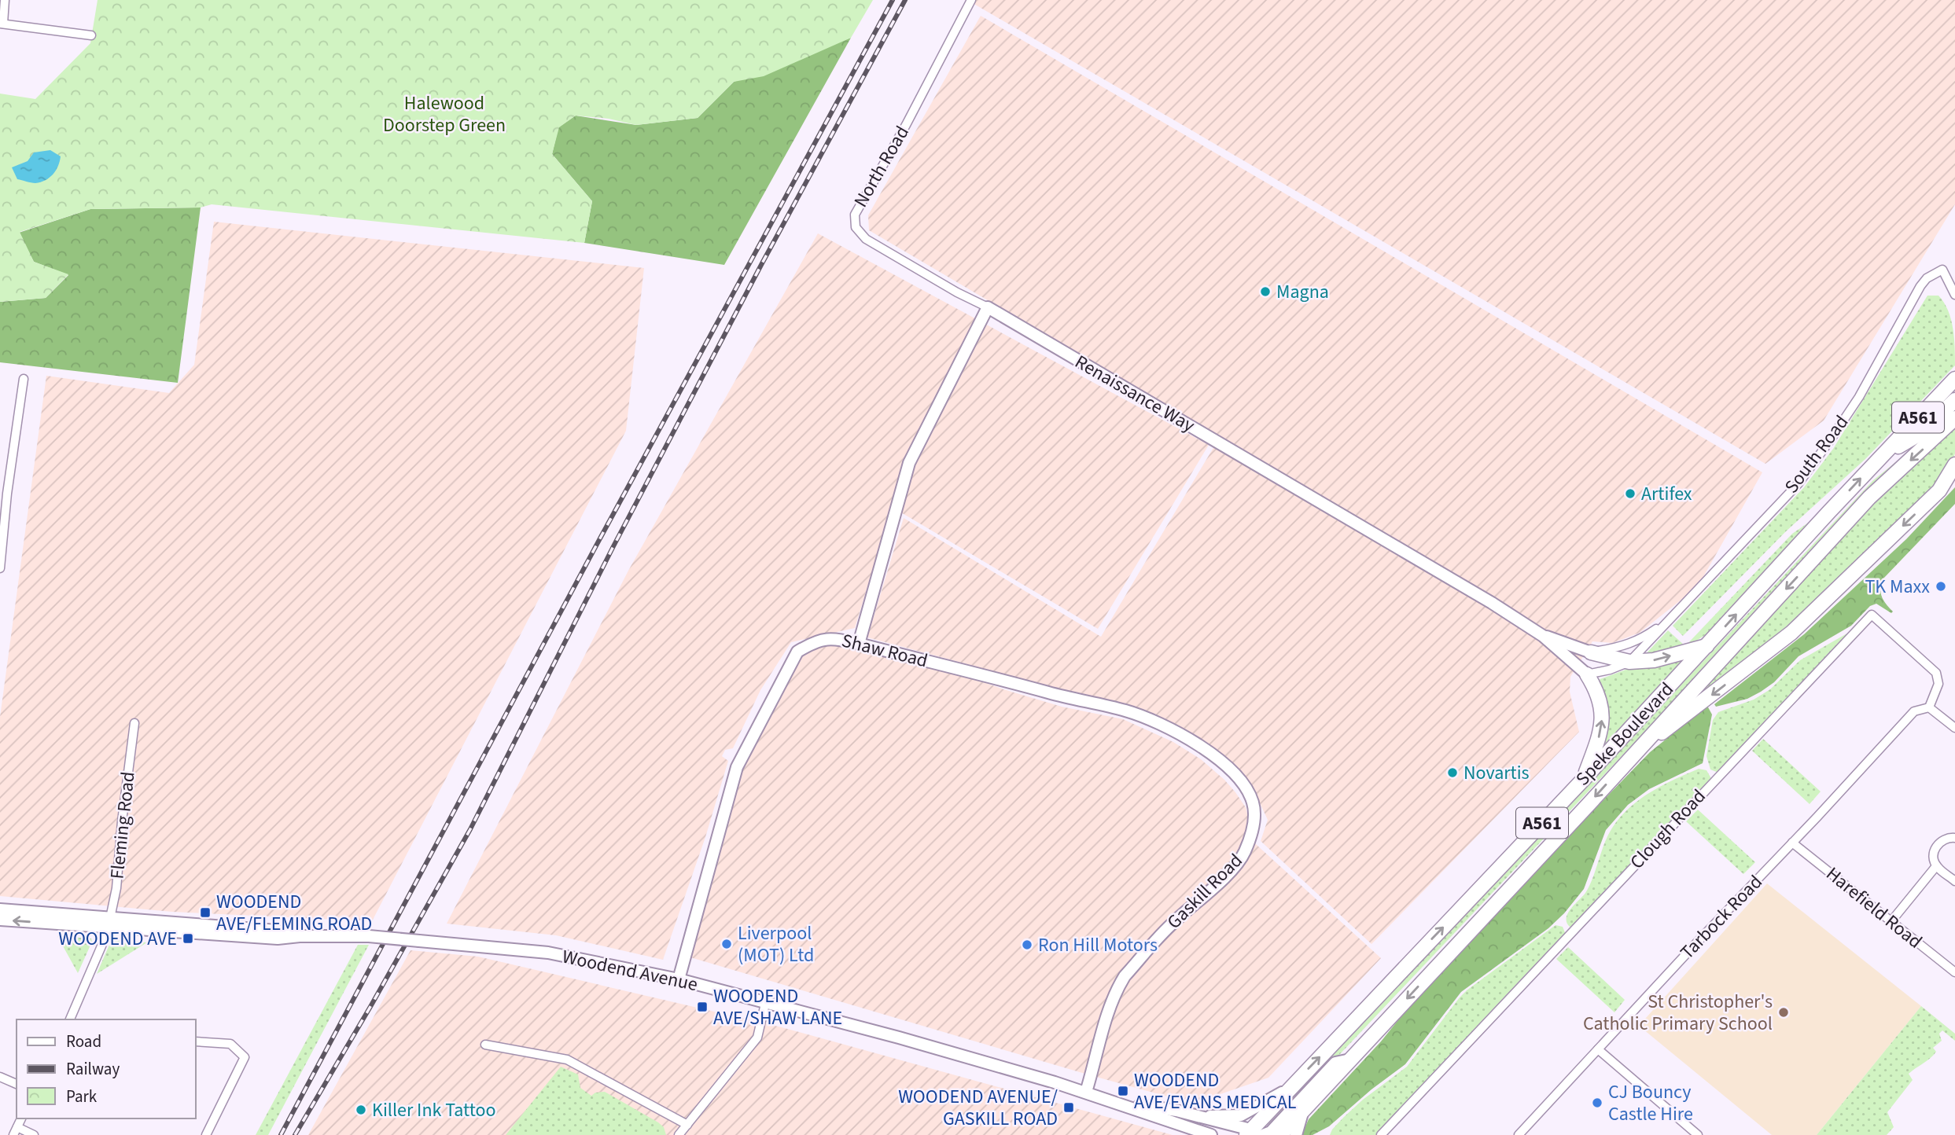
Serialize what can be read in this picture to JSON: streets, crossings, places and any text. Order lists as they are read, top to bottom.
{
  "streets": {
    "highway": ["A561", "Speke Boulevard"],
    "street": [
      "North Road",
      "Renaissance Way",
      "South Road",
      "Shaw Road",
      "Fleming Road",
      "Clough Road",
      "Gaskill Road",
      "Harefield Road",
      "Tarbock Road",
      "Woodend Avenue"
    ]
  },
  "crossings": [
    ["North Road", "Renaissance Way"],
    ["Renaissance Way", "South Road"],
    ["A561", "Speke Boulevard"],
    ["A561", "Woodend Avenue"],
    ["Shaw Road", "Gaskill Road"],
    ["Shaw Road", "Woodend Avenue"],
    ["Speke Boulevard", "Woodend Avenue"],
    ["Fleming Road", "Woodend Avenue"],
    ["Clough Road", "Tarbock Road"],
    ["Gaskill Road", "Woodend Avenue"],
    ["Harefield Road", "Tarbock Road"]
  ],
  "parks": ["Halewood Doorstep Green"],
  "places": {
    "other": [
      "Magna",
      "Artifex",
      "TK Maxx",
      "Novartis",
      "Liverpool (MOT) Ltd",
      "Ron Hill Motors",
      "St Christopher's Catholic Primary School",
      "CJ Bouncy Castle Hire",
      "Killer Ink Tattoo"
    ],
    "transit": [
      "WOODEND AVE/FLEMING ROAD",
      "WOODEND AVE",
      "WOODEND AVE/SHAW LANE",
      "WOODEND AVE/EVANS MEDICAL",
      "WOODEND AVENUE/ GASKILL ROAD"
    ]
  },
  "legend": ["Road", "Railway", "Park"]
}
